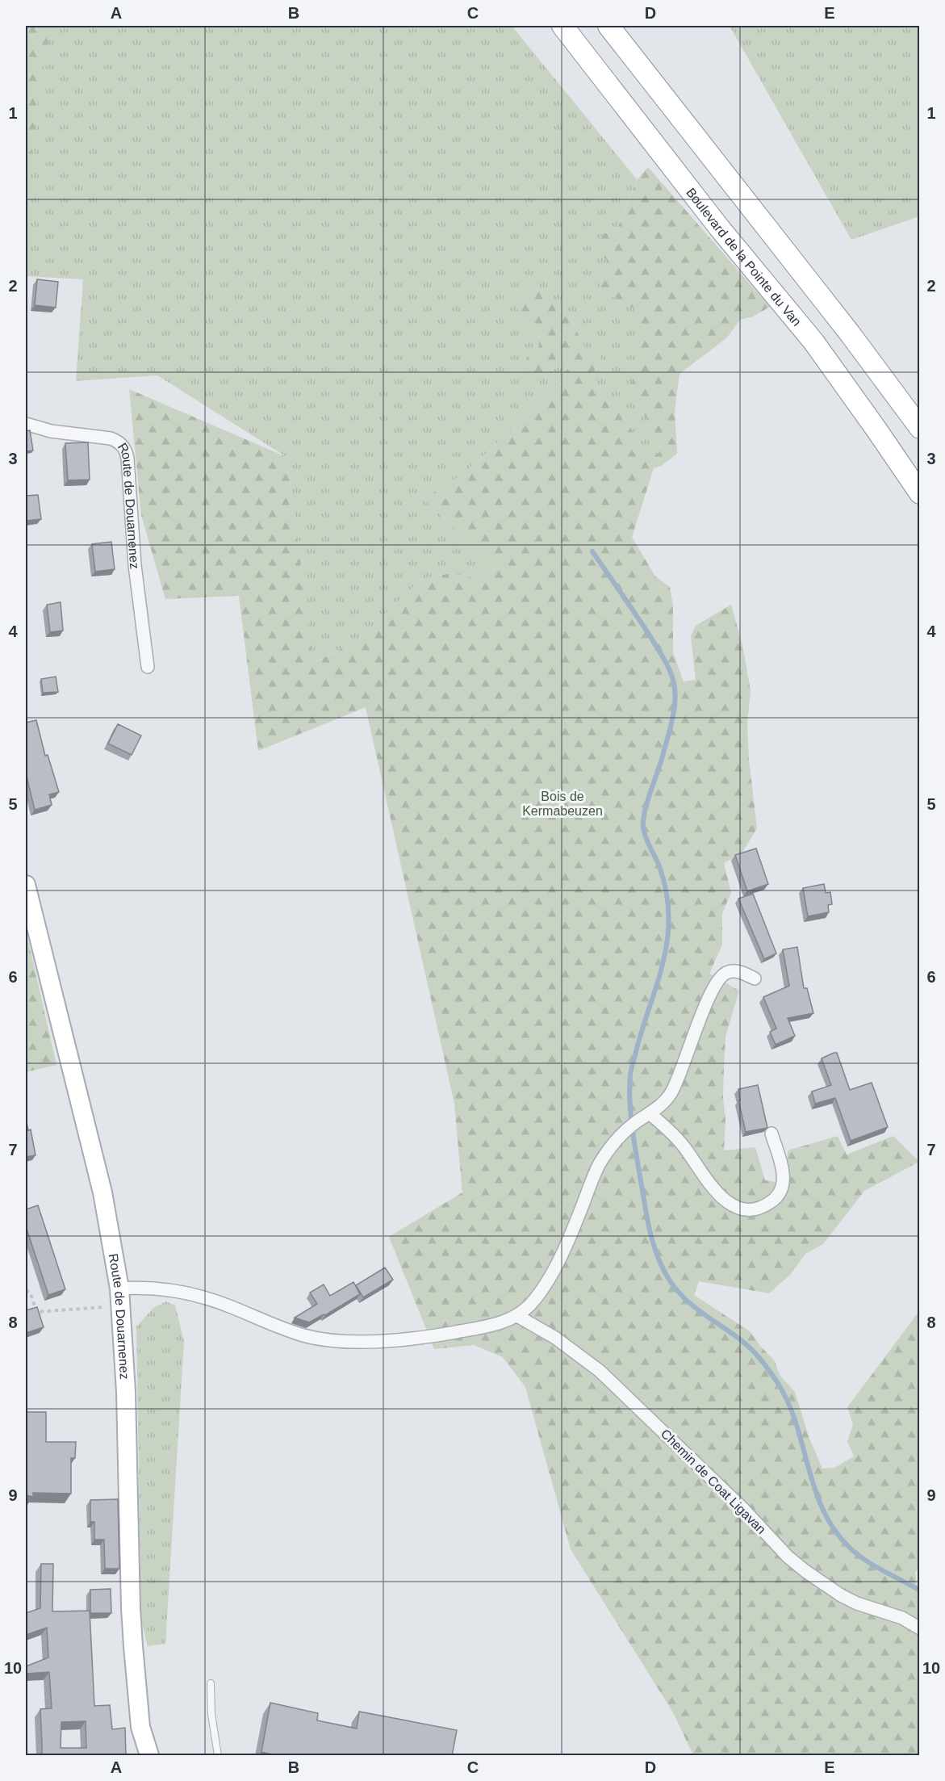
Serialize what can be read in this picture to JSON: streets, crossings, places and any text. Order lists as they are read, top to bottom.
{
  "streets": {
    "highway": ["Boulevard de la Pointe du Van"],
    "main road": ["Route de Douarnenez"],
    "street": ["Chemin de Coat Ligavan"]
  },
  "parks": ["Bois de Kermabeuzen"],
  "grid": {
    "columns": [
      "A",
      "B",
      "C",
      "D",
      "E"
    ],
    "rows": [
      "1",
      "2",
      "3",
      "4",
      "5",
      "6",
      "7",
      "8",
      "9",
      "10"
    ]
  }
}
